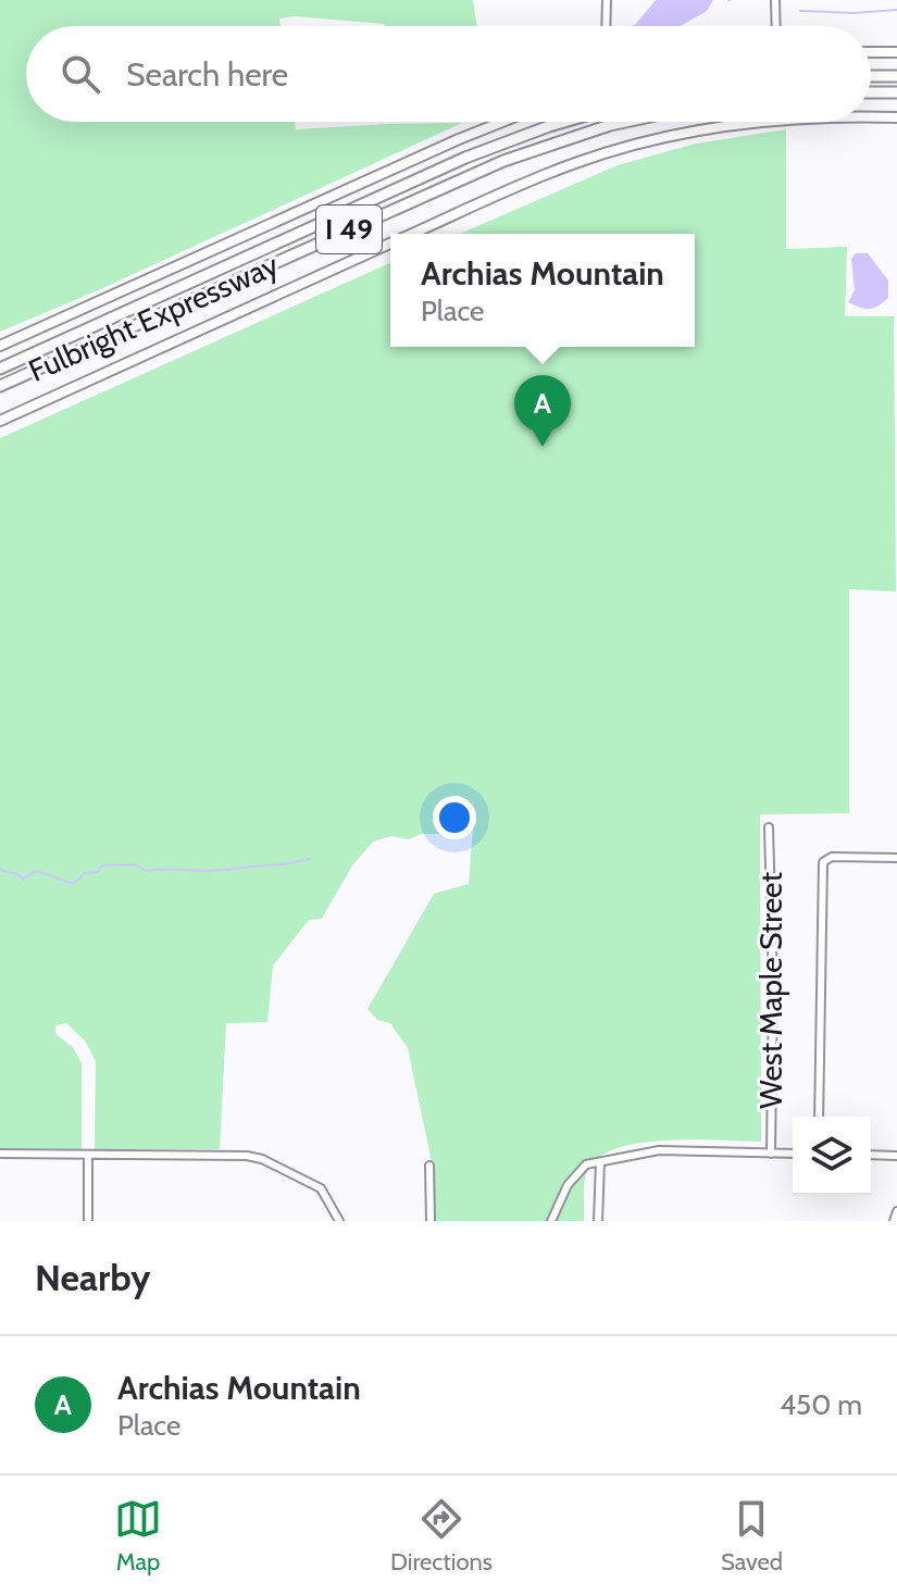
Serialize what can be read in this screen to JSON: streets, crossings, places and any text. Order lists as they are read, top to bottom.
{
  "streets": {
    "highway": ["I 49", "Fulbright Expressway"],
    "street": ["West Maple Street"]
  },
  "page": {
    "search": "Search here",
    "popup": ["Archias Mountain", "Place"],
    "pins": "A",
    "heading": "Nearby",
    "list": [
      {
        "mark": "A",
        "name": "Archias Mountain",
        "note": "Place",
        "value": "450 m"
      }
    ],
    "nav": ["Map", "Directions", "Saved"]
  }
}
